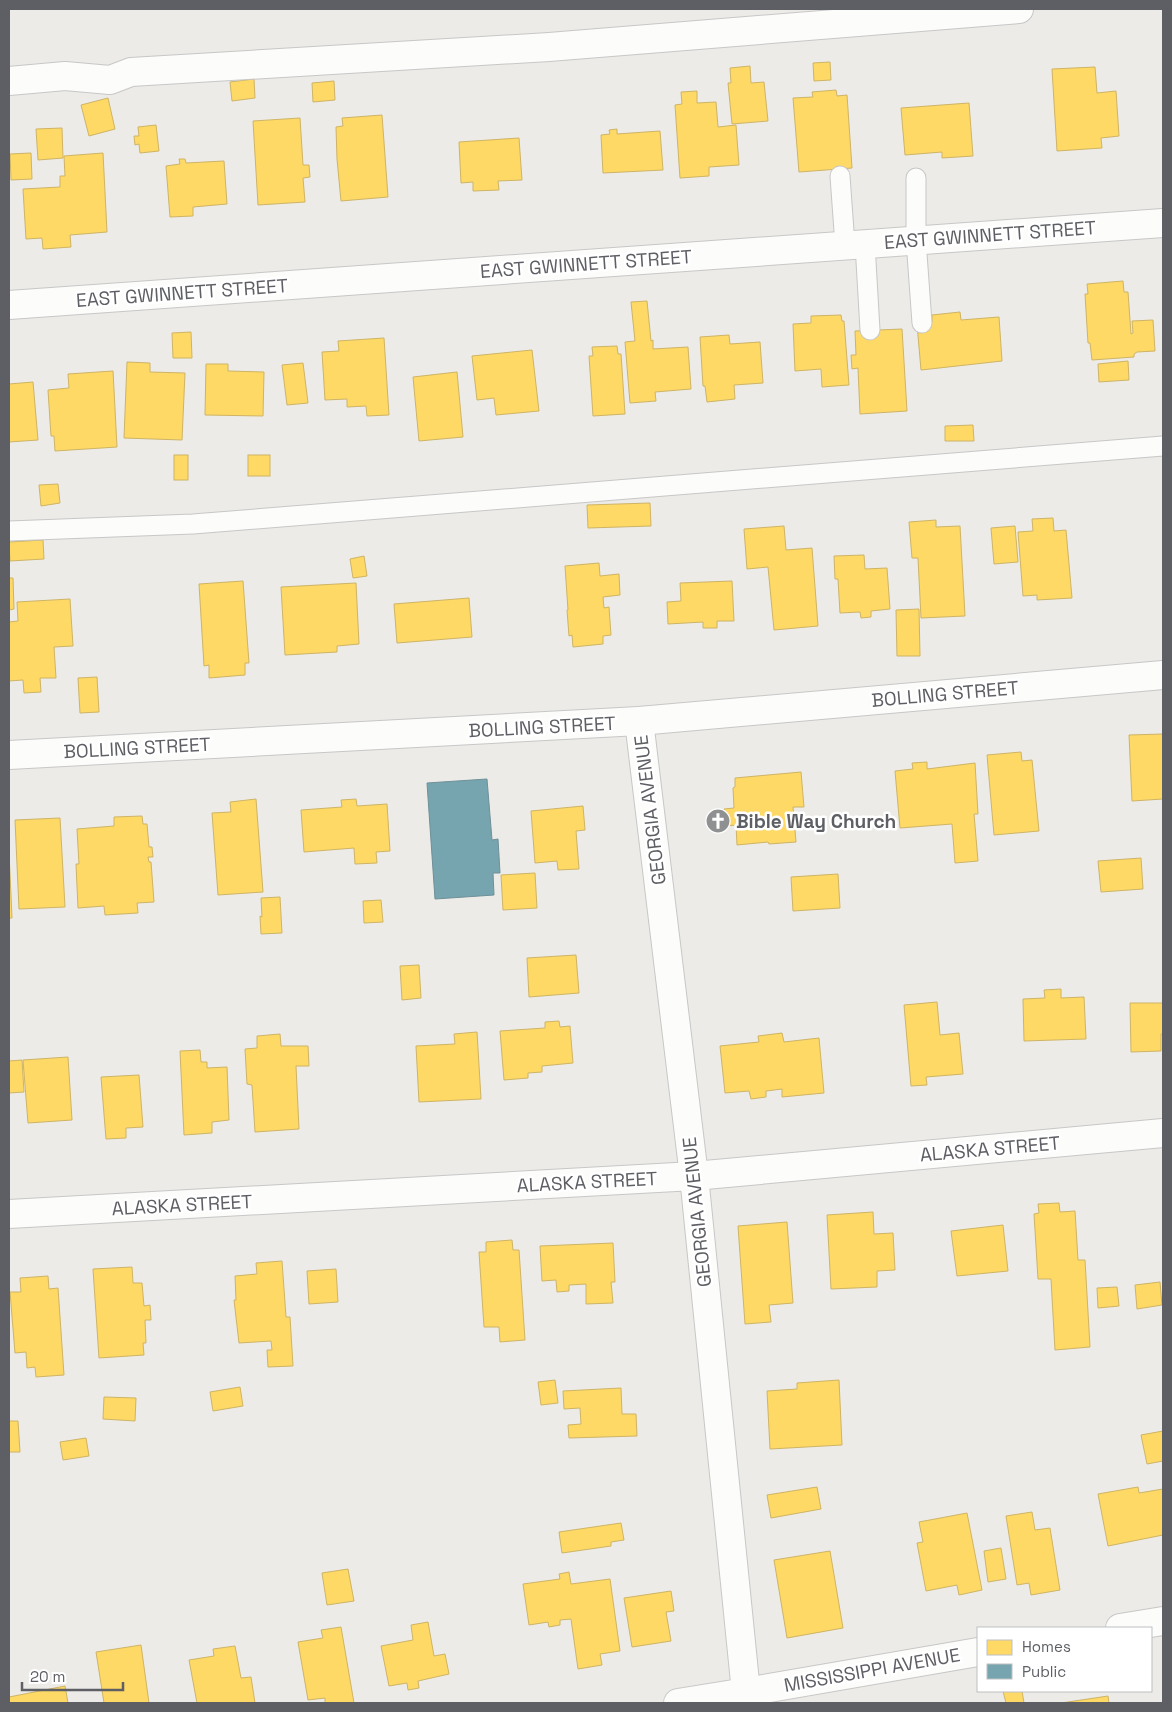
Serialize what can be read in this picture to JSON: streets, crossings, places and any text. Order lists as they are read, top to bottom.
{
  "streets": {
    "street": [
      "EAST GWINNETT STREET",
      "BOLLING STREET",
      "GEORGIA AVENUE",
      "ALASKA STREET",
      "MISSISSIPPI AVENUE"
    ]
  },
  "crossings": [
    ["BOLLING STREET", "GEORGIA AVENUE"],
    ["GEORGIA AVENUE", "ALASKA STREET"],
    ["GEORGIA AVENUE", "MISSISSIPPI AVENUE"]
  ],
  "places": {
    "church": ["Bible Way Church"]
  },
  "legend": ["Homes", "Public"],
  "scale_bar": "20 m"
}
